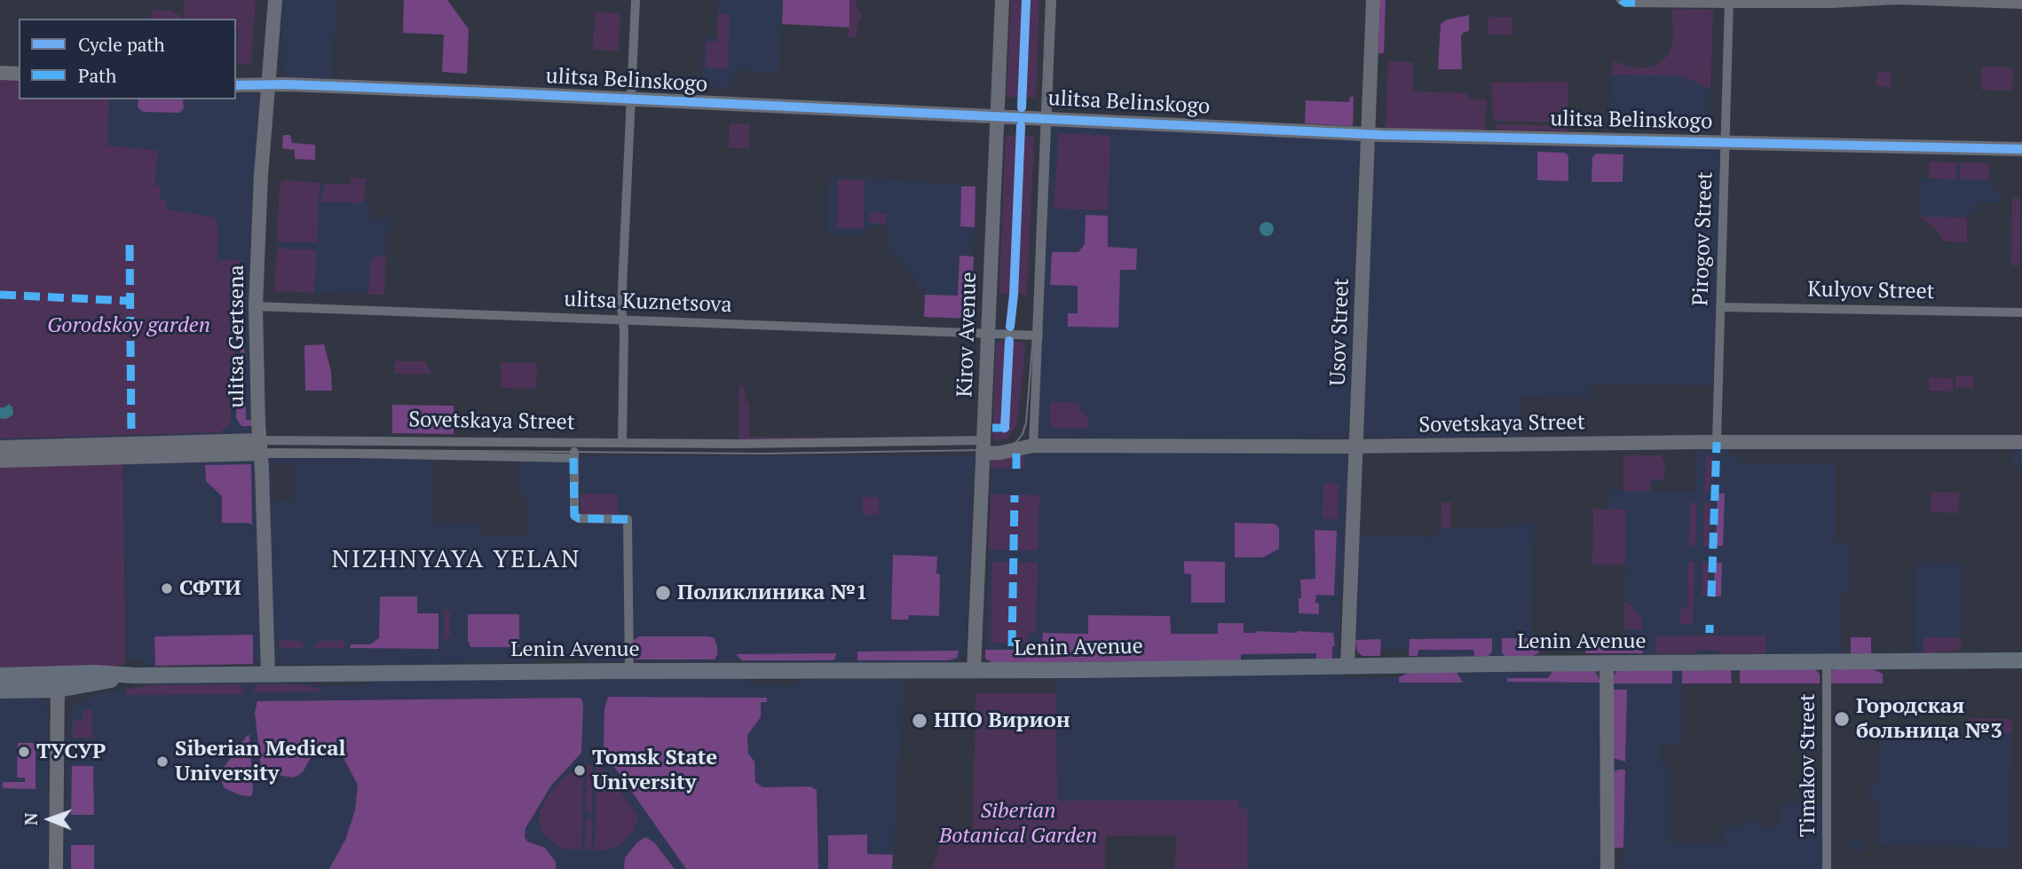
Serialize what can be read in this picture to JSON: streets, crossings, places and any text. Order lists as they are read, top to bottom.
{
  "streets": {
    "main road": ["Lenin Avenue"],
    "street": [
      "ulitsa Belinskogo",
      "Pirogov Street",
      "Kulyov Street",
      "ulitsa Kuznetsova",
      "Usov Street",
      "Kirov Avenue",
      "ulitsa Gertsena",
      "Sovetskaya Street",
      "Timakov Street"
    ]
  },
  "crossings": [
    ["ulitsa Belinskogo", "Pirogov Street"],
    ["ulitsa Belinskogo", "Usov Street"],
    ["ulitsa Belinskogo", "Kirov Avenue"],
    ["ulitsa Belinskogo", "ulitsa Gertsena"],
    ["Pirogov Street", "Kulyov Street"],
    ["Pirogov Street", "Sovetskaya Street"],
    ["ulitsa Kuznetsova", "Kirov Avenue"],
    ["ulitsa Kuznetsova", "ulitsa Gertsena"],
    ["Usov Street", "Sovetskaya Street"],
    ["Usov Street", "Lenin Avenue"],
    ["Kirov Avenue", "Sovetskaya Street"],
    ["Kirov Avenue", "Lenin Avenue"],
    ["ulitsa Gertsena", "Sovetskaya Street"],
    ["ulitsa Gertsena", "Lenin Avenue"],
    ["Lenin Avenue", "Timakov Street"]
  ],
  "districts": ["NIZHNYAYA YELAN"],
  "parks": ["Gorodskoy garden", "Siberian Botanical Garden"],
  "places": [
    "СФТИ",
    "Поликлиника №1",
    "Городская больница №3",
    "НПО Вирион",
    "ТУСУР",
    "Siberian Medical University",
    "Tomsk State University"
  ],
  "legend": ["Cycle path", "Path"],
  "north": "left"
}
